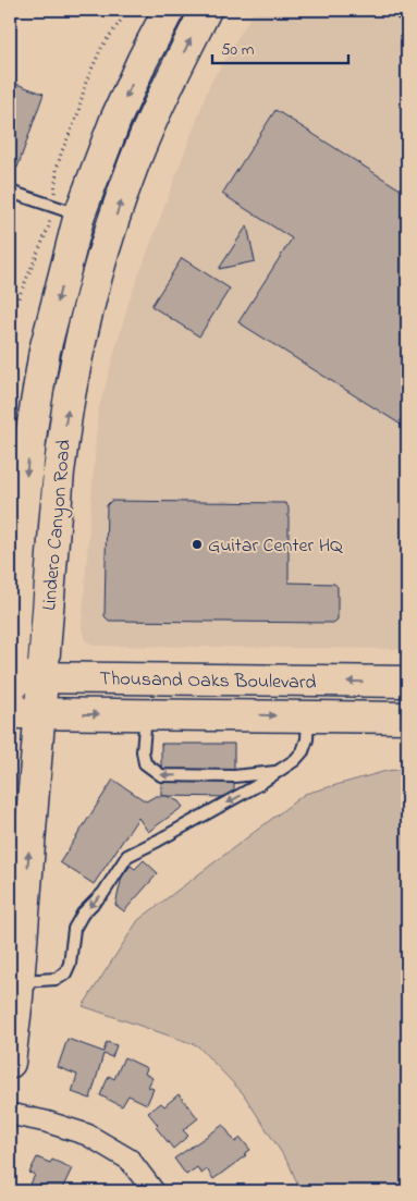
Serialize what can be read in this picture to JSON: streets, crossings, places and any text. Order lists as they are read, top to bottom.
{
  "streets": {
    "main road": ["Lindero Canyon Road", "Thousand Oaks Boulevard"]
  },
  "crossings": [
    ["Lindero Canyon Road", "Thousand Oaks Boulevard"]
  ],
  "places": ["Guitar Center HQ"],
  "scale_bar": "50 m"
}
